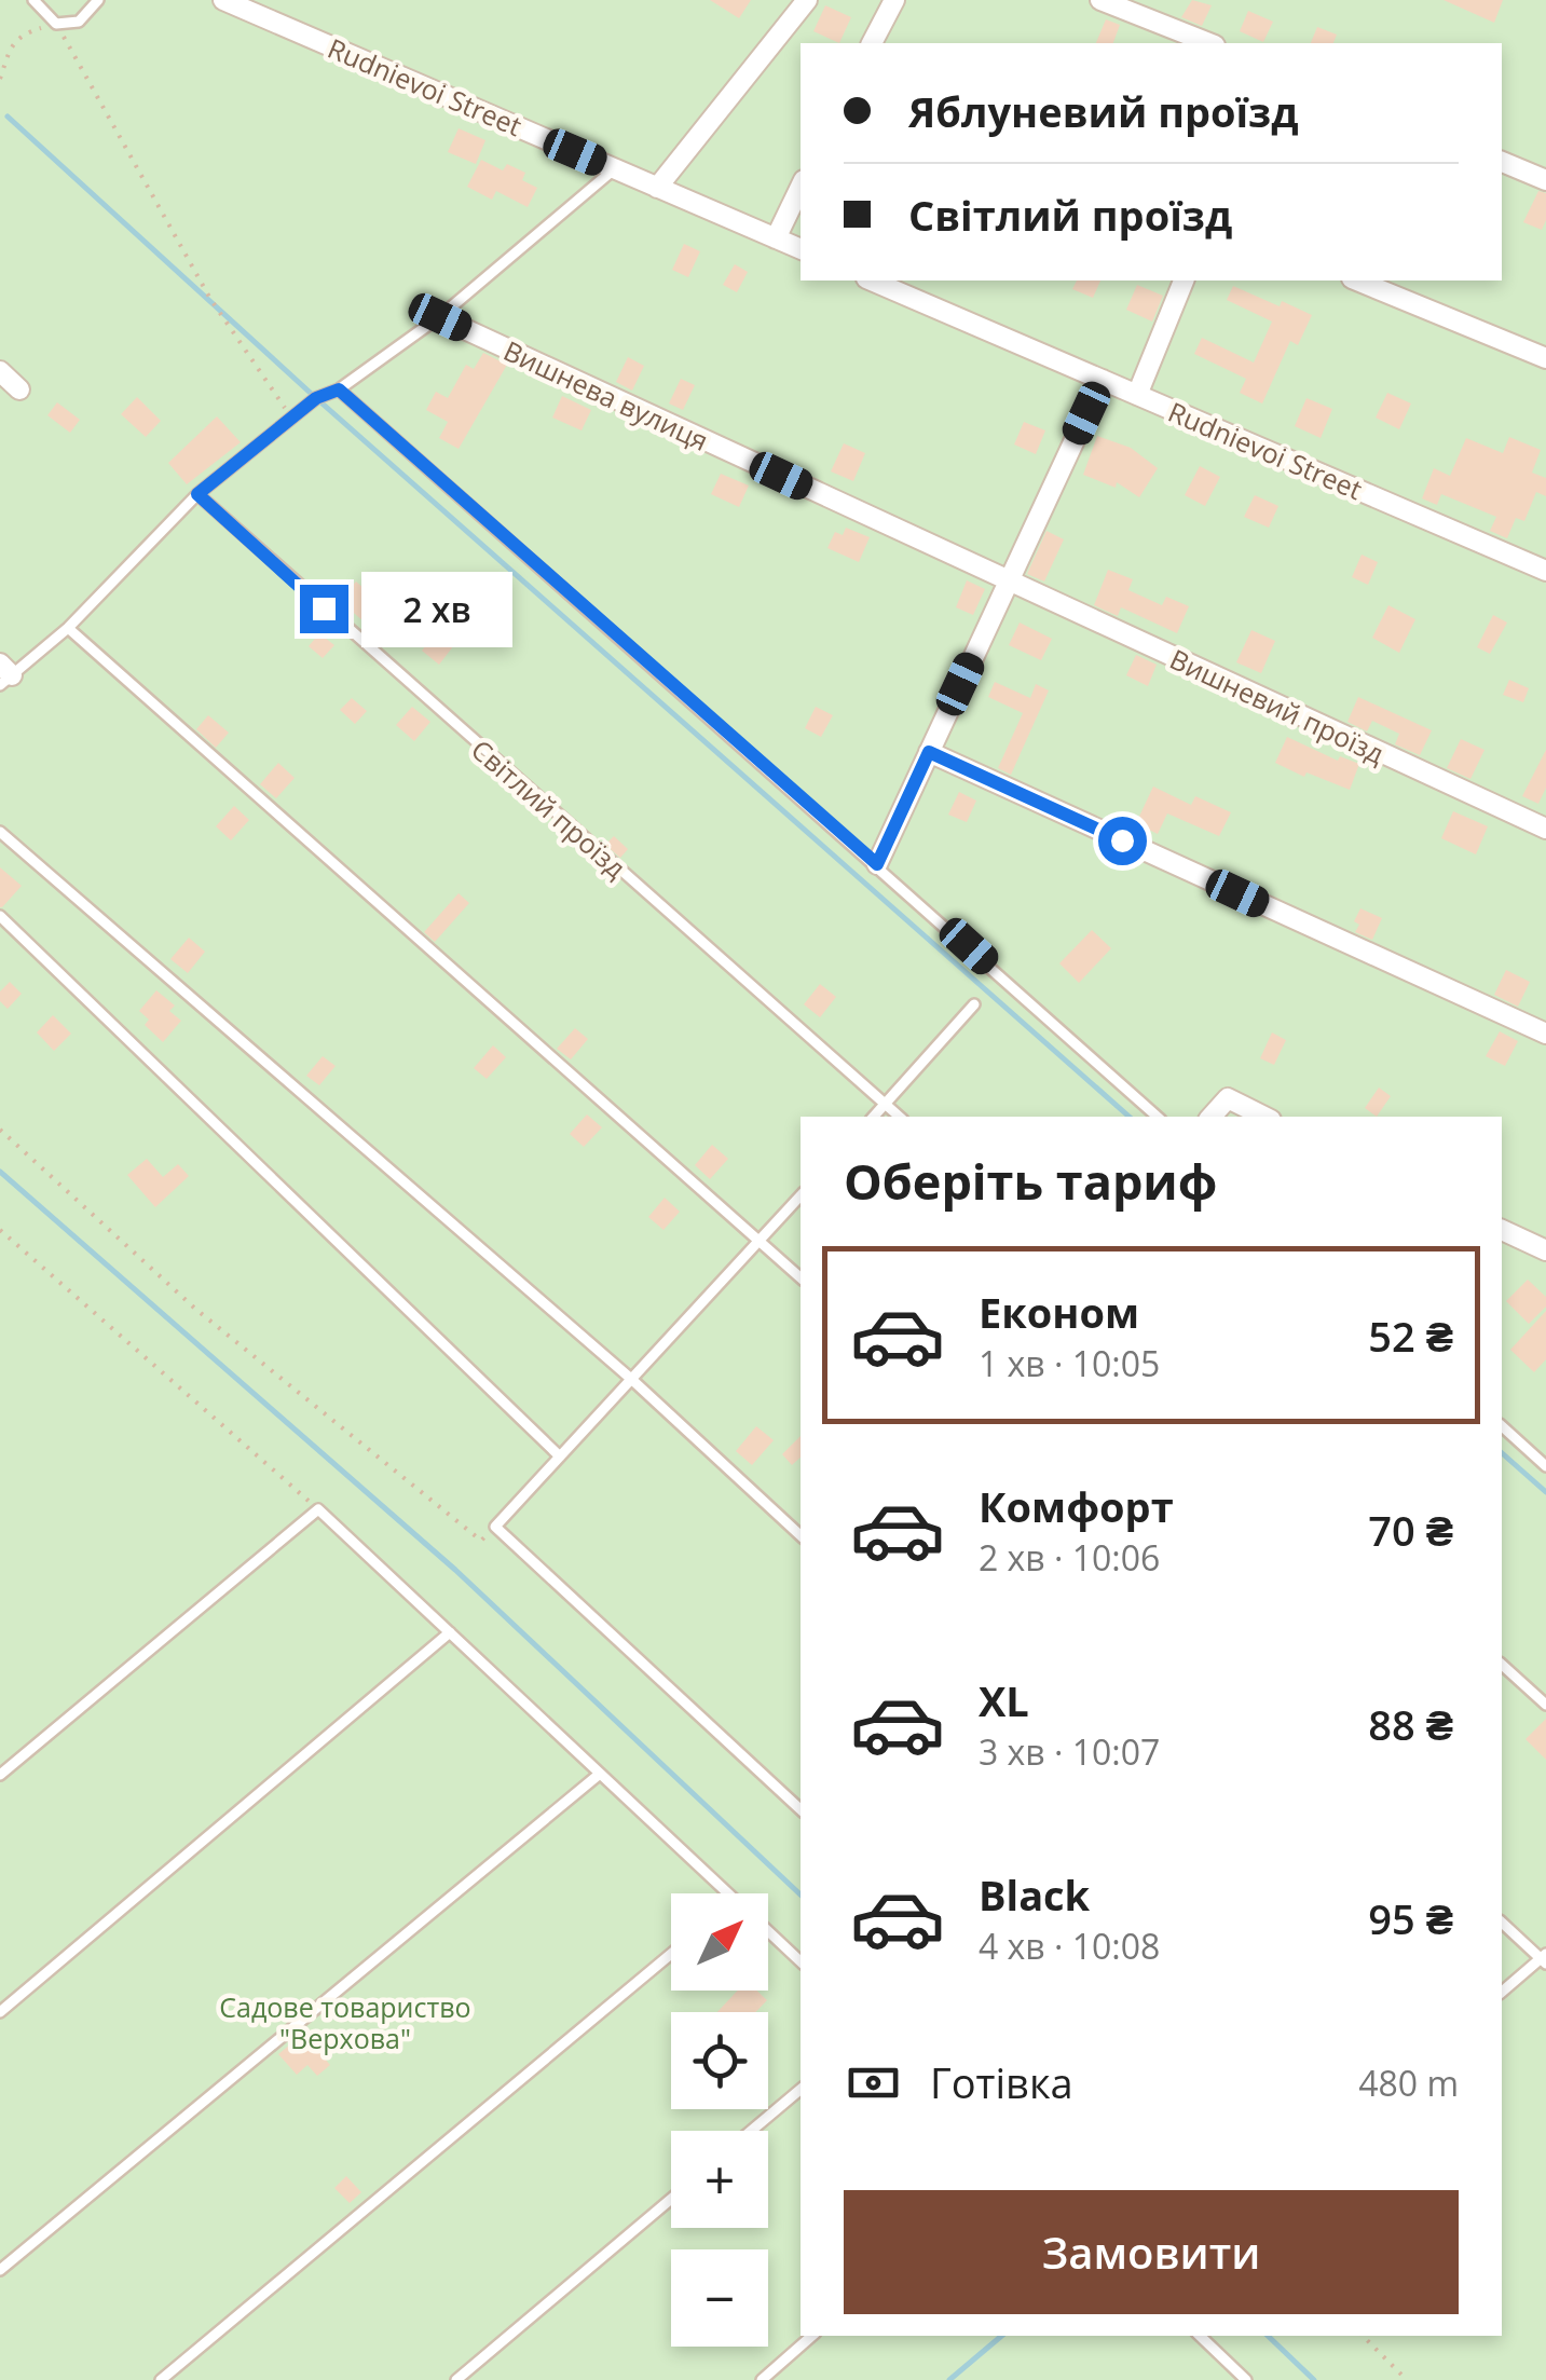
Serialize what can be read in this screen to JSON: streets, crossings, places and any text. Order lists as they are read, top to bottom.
{
  "streets": {
    "street": ["Rudnievoi Street", "Вишнева вулиця", "Вишневий проїзд"],
    "lane": ["Світлий проїзд"]
  },
  "crossings": [
    ["Вишнева вулиця", "Вишневий проїзд"]
  ],
  "parks": ["Садове товариство \"Верхова\""],
  "north": "top right",
  "page": {
    "banner": ["Яблуневий проїзд", "Світлий проїзд"],
    "bubble": "2 хв",
    "heading": "Оберіть тариф",
    "list": [
      {
        "name": "Економ",
        "note": "1 хв · 10:05",
        "value": "52 ₴"
      },
      {
        "name": "Комфорт",
        "note": "2 хв · 10:06",
        "value": "70 ₴"
      },
      {
        "name": "XL",
        "note": "3 хв · 10:07",
        "value": "88 ₴"
      },
      {
        "name": "Black",
        "note": "4 хв · 10:08",
        "value": "95 ₴"
      }
    ],
    "map_buttons": ["+", "−"],
    "pay": ["Готівка", "480 m"],
    "buttons": "Замовити"
  }
}
